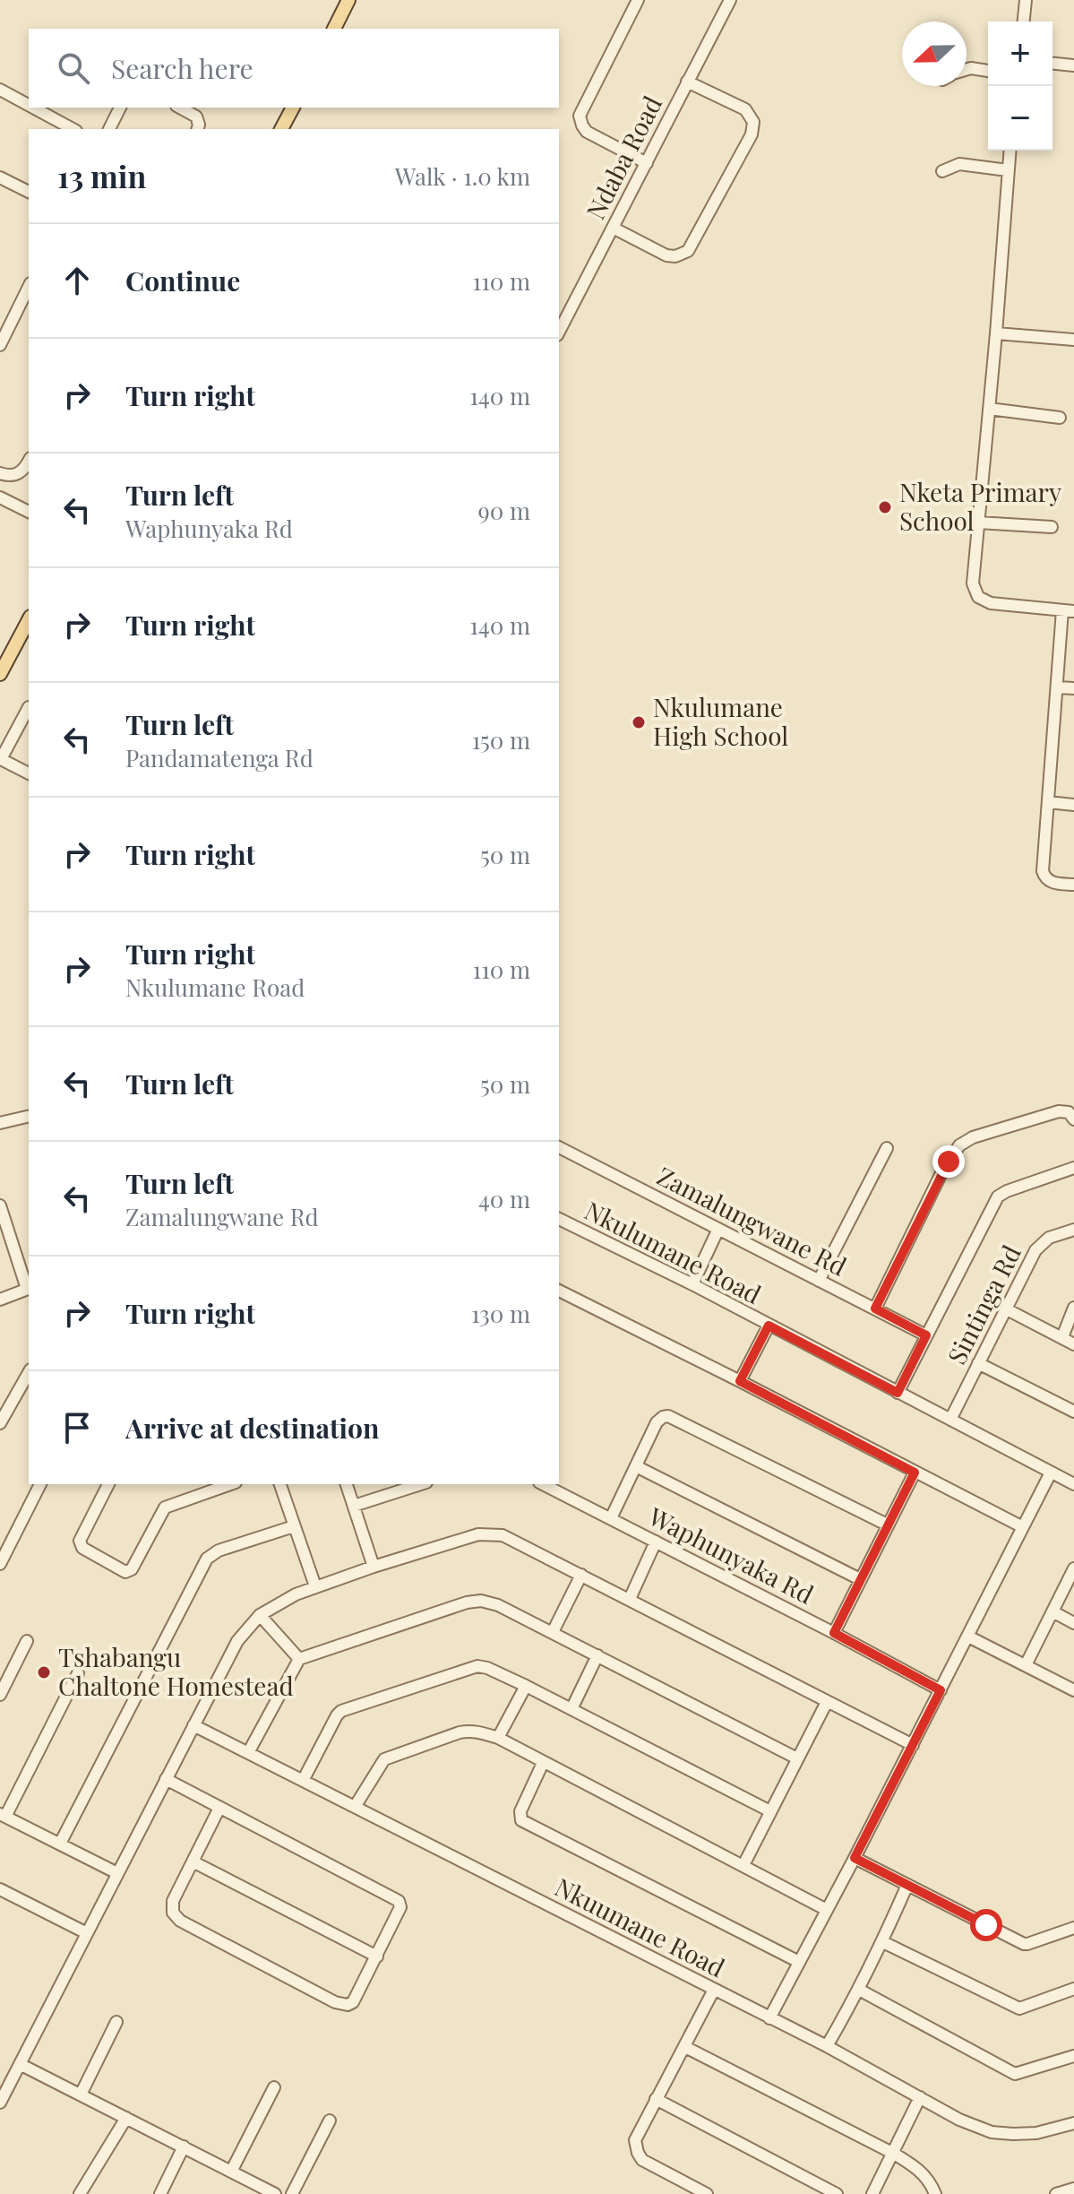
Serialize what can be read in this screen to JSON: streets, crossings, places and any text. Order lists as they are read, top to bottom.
{
  "streets": {
    "street": [
      "Ndaba Road",
      "Zamalungwane Rd",
      "Nkulumane Road",
      "Sintinga Rd",
      "Waphunyaka Rd",
      "Nkuumane Road"
    ]
  },
  "crossings": [
    ["Nkulumane Road", "Sintinga Rd"]
  ],
  "places": ["Nketa Primary School", "Nkulumane High School", "Tshabangu Chaltone Homestead"],
  "north": "left",
  "page": {
    "map_buttons": ["+", "−"],
    "search": "Search here",
    "heading": ["13 min", "Walk · 1.0 km"],
    "list": [
      ["Continue", "110 m"],
      ["Turn right", "140 m"],
      ["Turn left", "Waphunyaka Rd", "90 m"],
      ["Turn right", "140 m"],
      ["Turn left", "Pandamatenga Rd", "150 m"],
      ["Turn right", "50 m"],
      ["Turn right", "Nkulumane Road", "110 m"],
      ["Turn left", "50 m"],
      ["Turn left", "Zamalungwane Rd", "40 m"],
      ["Turn right", "130 m"],
      "Arrive at destination"
    ]
  }
}
